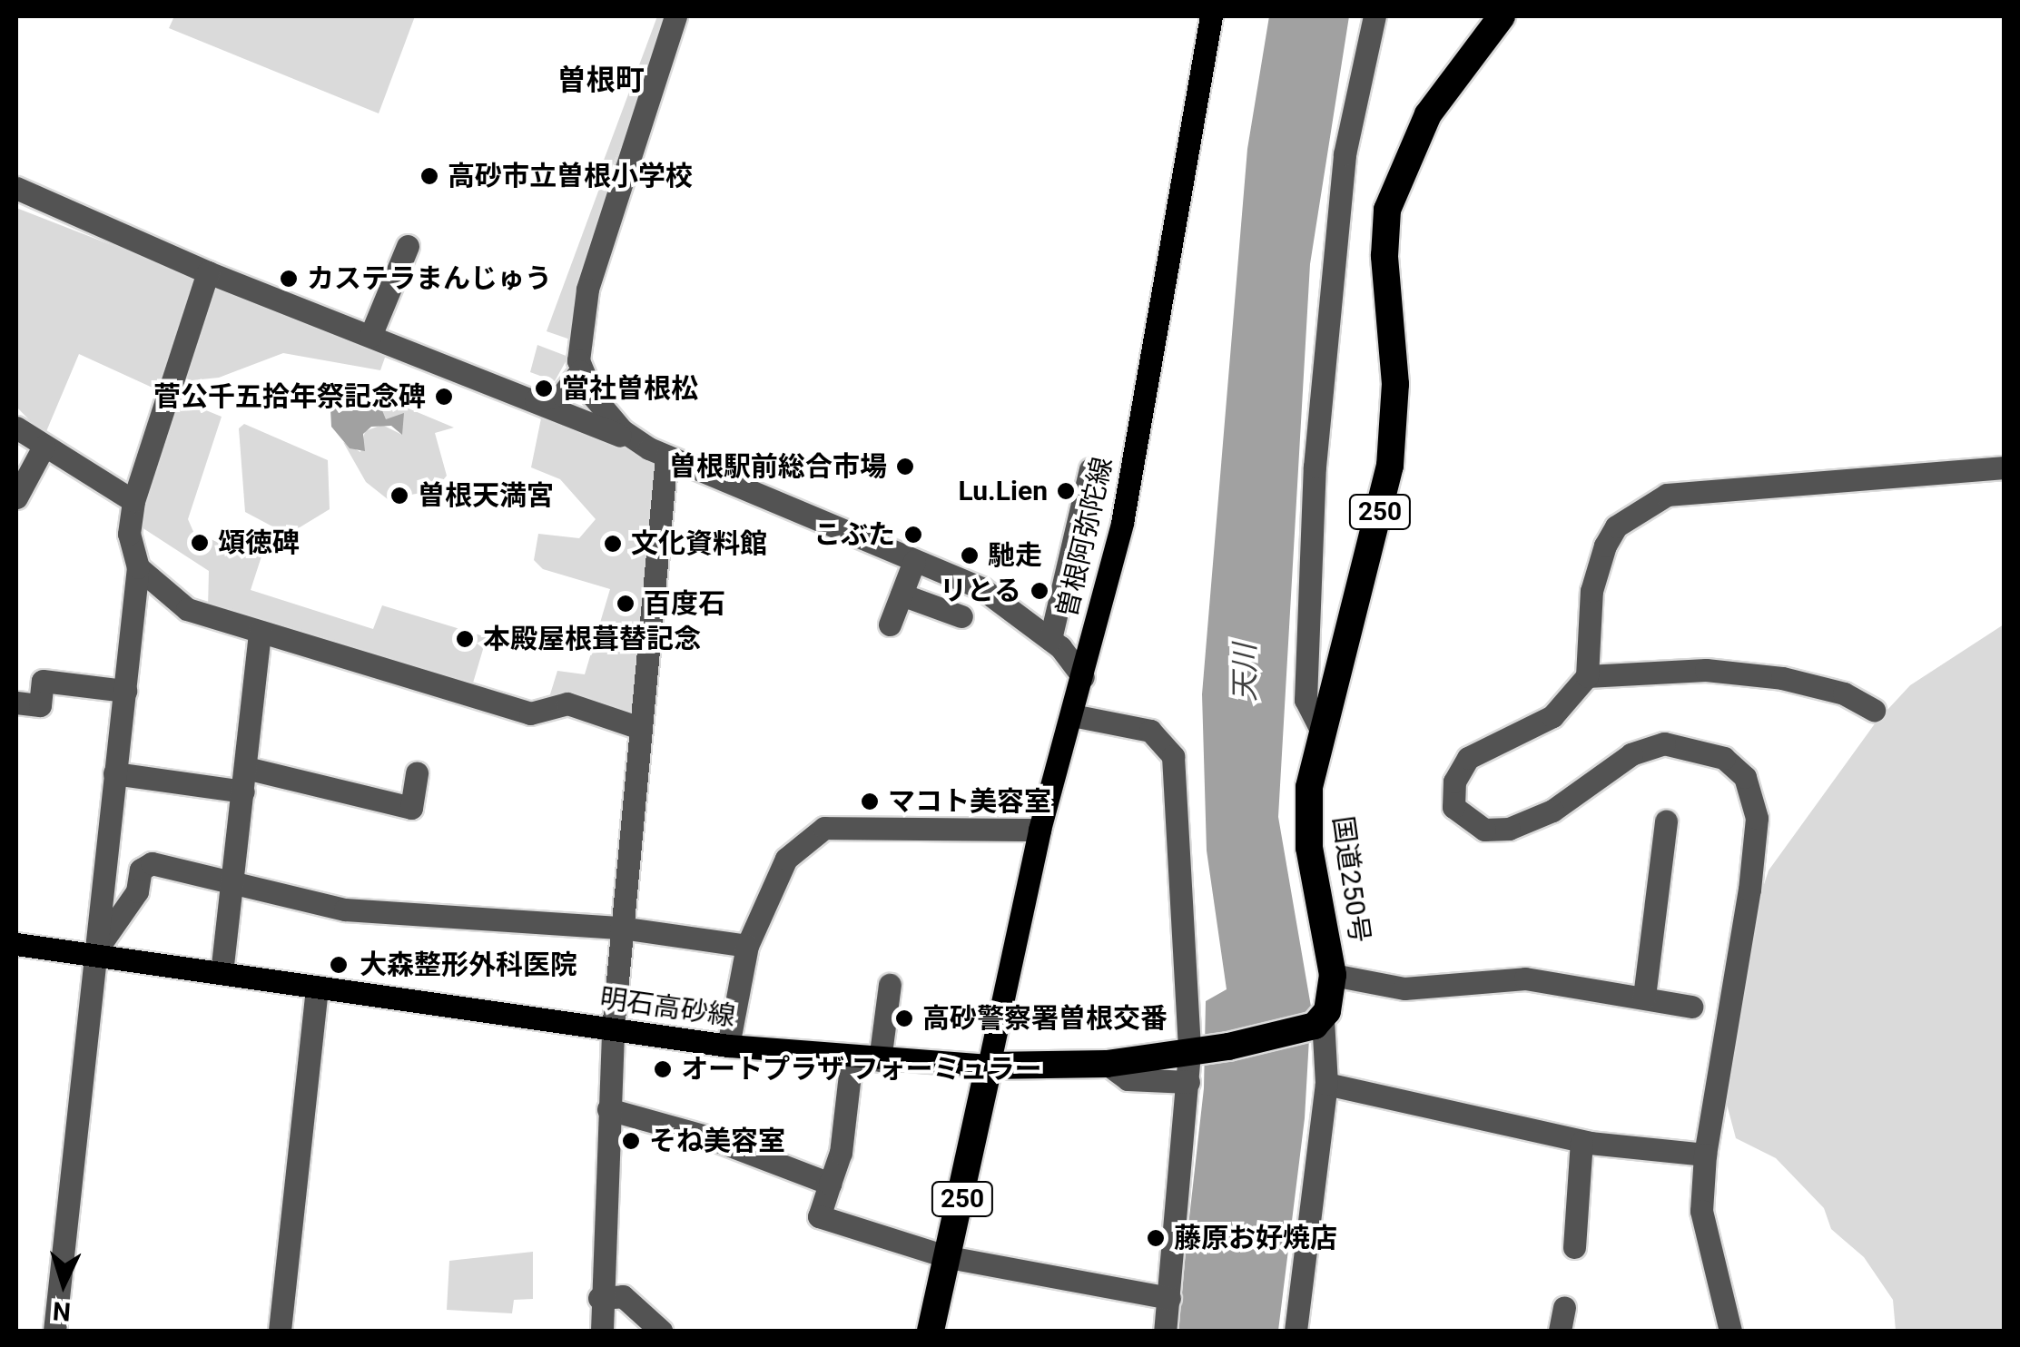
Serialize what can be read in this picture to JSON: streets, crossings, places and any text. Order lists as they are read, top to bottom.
{
  "streets": {
    "highway": ["250", "国道250号"],
    "main road": ["曽根阿弥陀線", "明石高砂線"]
  },
  "crossings": [
    ["250", "曽根阿弥陀線"],
    ["250", "明石高砂線"],
    ["曽根阿弥陀線", "明石高砂線"]
  ],
  "districts": ["曽根町"],
  "water": ["天川"],
  "places": [
    "高砂市立曽根小学校",
    "カステラまんじゅう",
    "當社曽根松",
    "菅公千五拾年祭記念碑",
    "曽根駅前総合市場",
    "Lu.Lien",
    "曽根天満宮",
    "こぶた",
    "頌徳碑",
    "文化資料館",
    "馳走",
    "リとる",
    "百度石",
    "本殿屋根葺替記念",
    "マコト美容室",
    "大森整形外科医院",
    "高砂警察署曽根交番",
    "オートプラザ フォーミュラー",
    "そね美容室",
    "藤原お好焼店"
  ],
  "north": "bottom"
}
